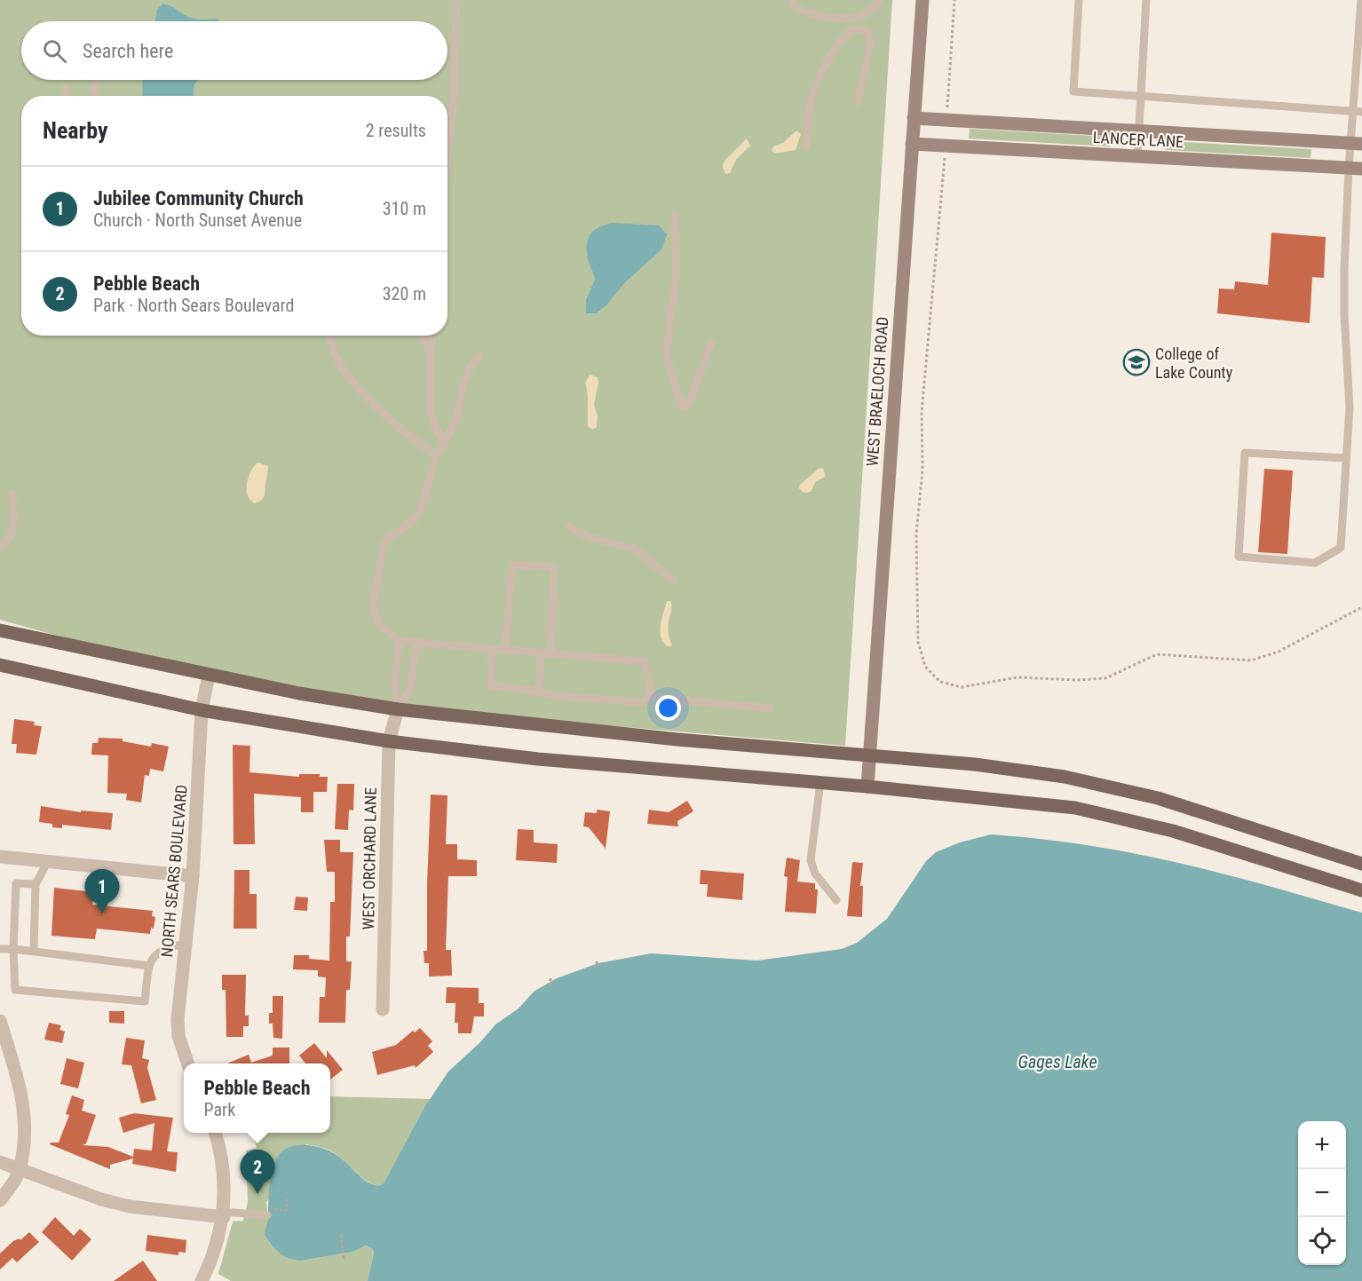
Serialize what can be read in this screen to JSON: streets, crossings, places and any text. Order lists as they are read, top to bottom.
{
  "streets": {
    "street": [
      "LANCER LANE",
      "WEST BRAELOCH ROAD",
      "WEST ORCHARD LANE",
      "NORTH SEARS BOULEVARD"
    ]
  },
  "crossings": [
    ["LANCER LANE", "WEST BRAELOCH ROAD"]
  ],
  "water": ["Gages Lake"],
  "places": {
    "school or university": ["College of Lake County"]
  },
  "page": {
    "search": "Search here",
    "heading": ["Nearby", "2 results"],
    "list": [
      {
        "mark": "1",
        "name": "Jubilee Community Church",
        "note": "Church · North Sunset Avenue",
        "value": "310 m"
      },
      {
        "mark": "2",
        "name": "Pebble Beach",
        "note": "Park · North Sears Boulevard",
        "value": "320 m"
      }
    ],
    "pins": ["1", "2"],
    "popup": ["Pebble Beach", "Park"],
    "map_buttons": ["+", "−"]
  }
}
